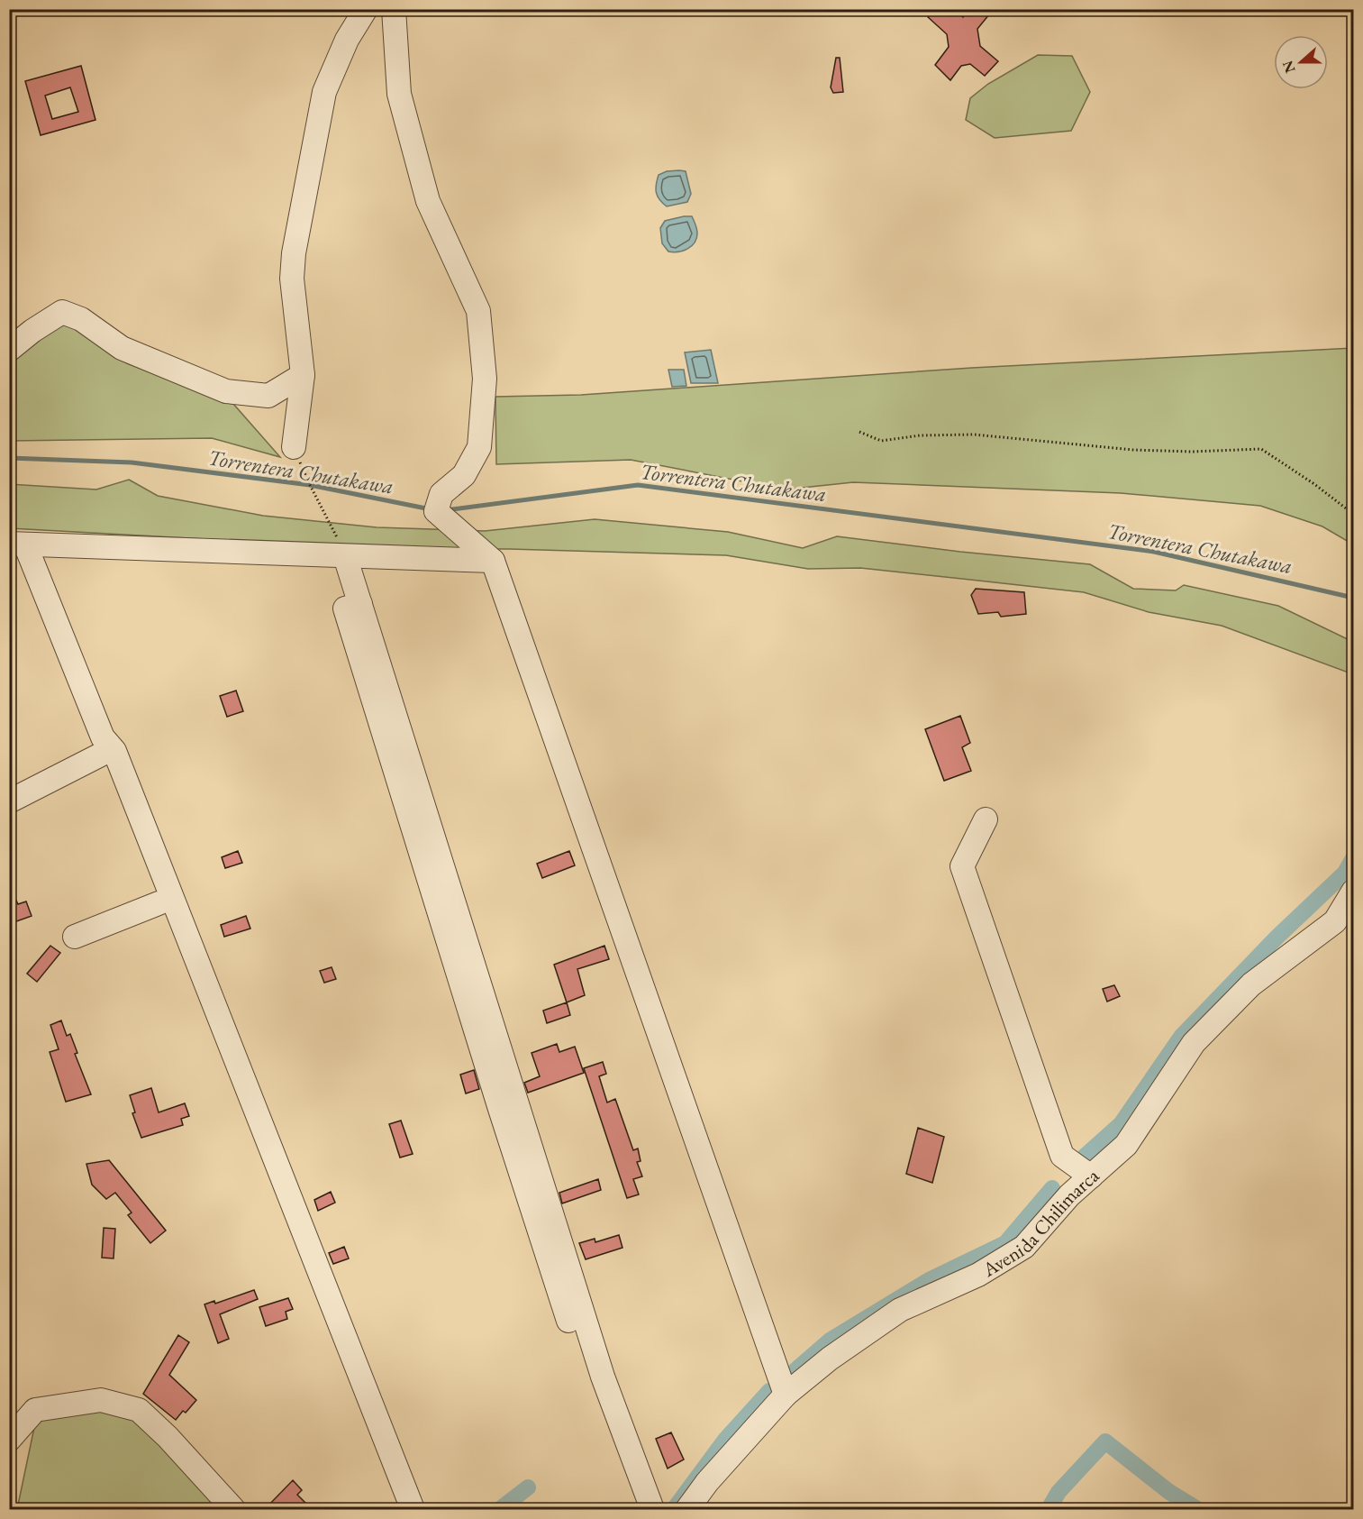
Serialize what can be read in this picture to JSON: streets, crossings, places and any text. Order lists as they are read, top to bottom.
{
  "streets": {
    "street": ["Avenida Chilimarca"]
  },
  "water": ["Torrentera Chutakawa"],
  "north": "left"
}
